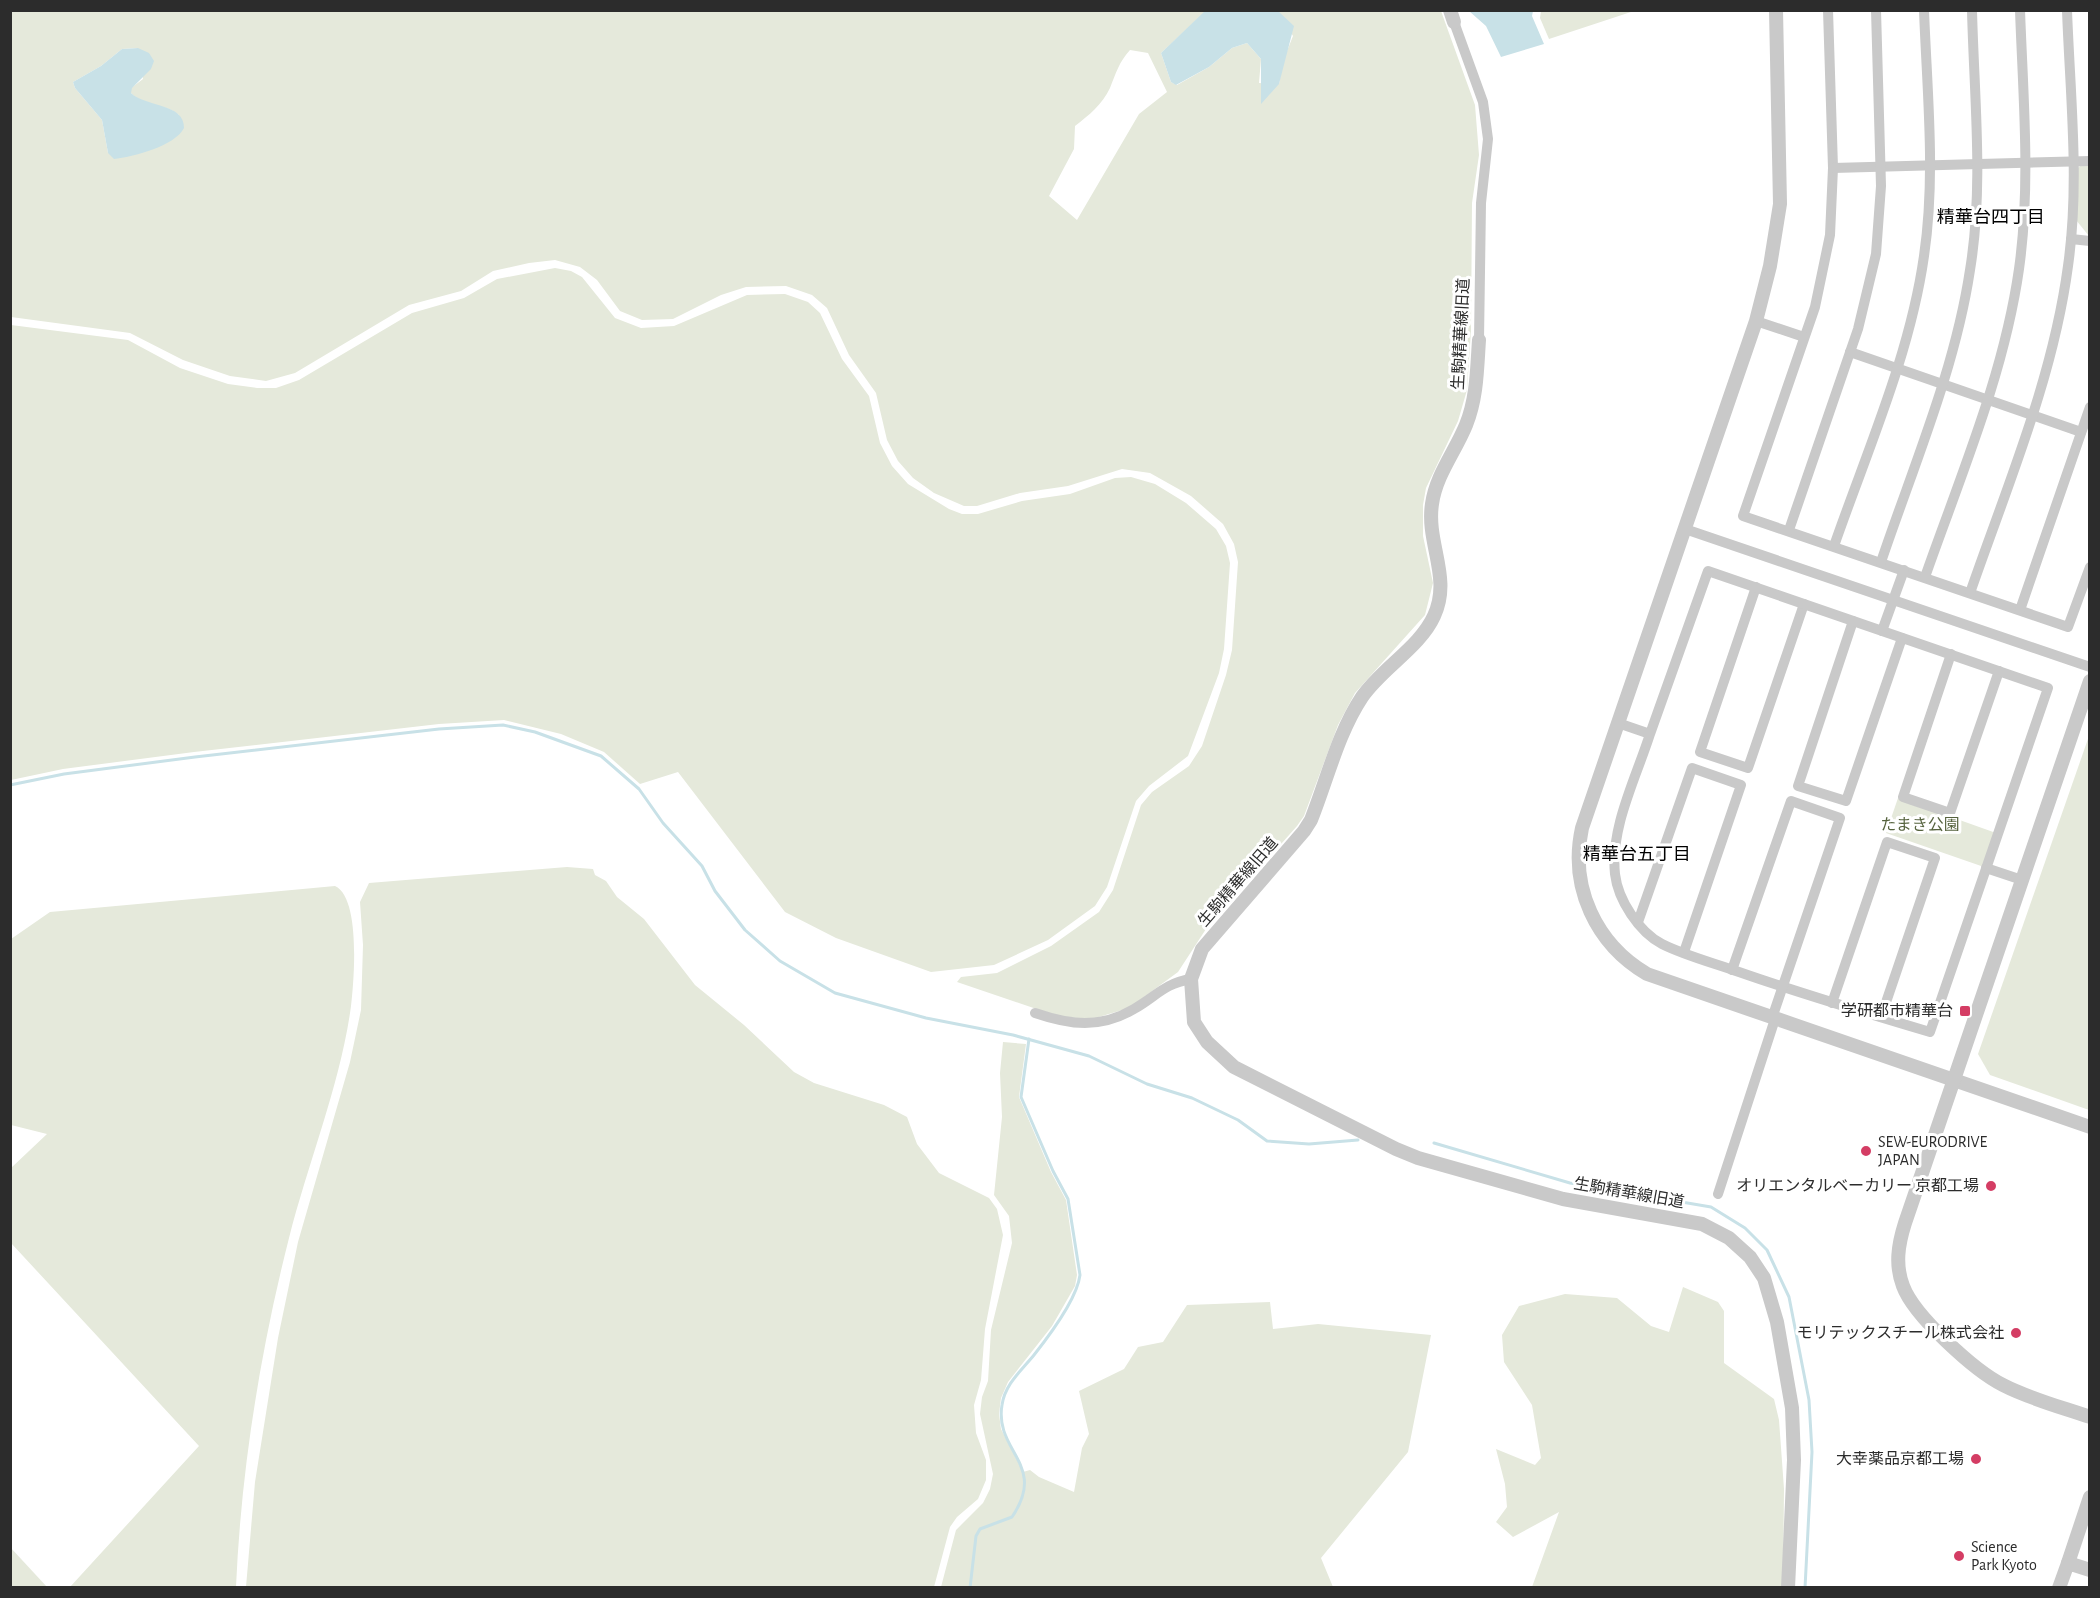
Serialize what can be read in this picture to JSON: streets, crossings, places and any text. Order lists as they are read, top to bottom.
{
  "streets": {
    "street": ["生駒精華線旧道"]
  },
  "districts": ["精華台四丁目", "精華台五丁目"],
  "parks": ["たまき公園"],
  "places": {
    "transit": ["学研都市精華台"],
    "other": [
      "SEW-EURODRIVE JAPAN",
      "オリエンタルベーカリー 京都工場",
      "モリテックスチール株式会社",
      "大幸薬品京都工場",
      "Science Park Kyoto"
    ]
  }
}
